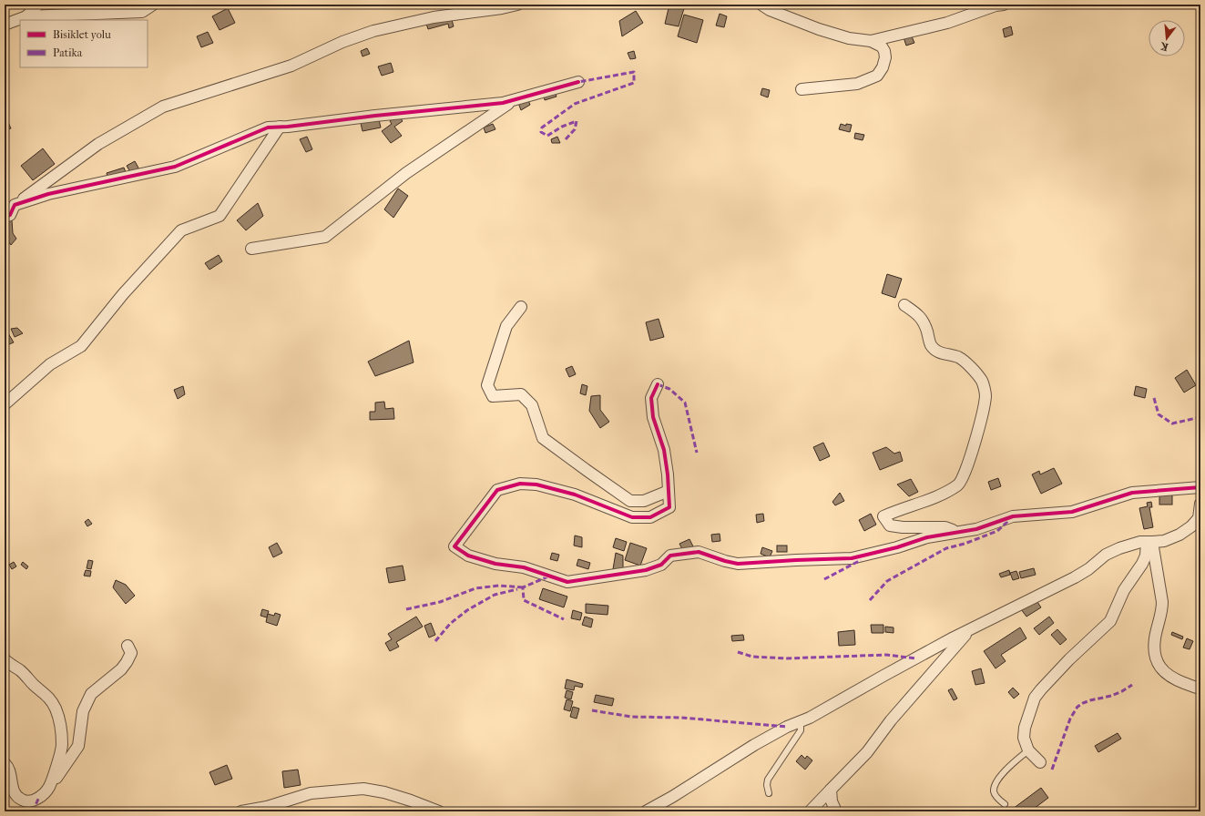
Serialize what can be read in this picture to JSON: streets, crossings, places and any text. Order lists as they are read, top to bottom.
{
  "legend": ["Bisiklet yolu", "Patika"],
  "north": "bottom"
}
